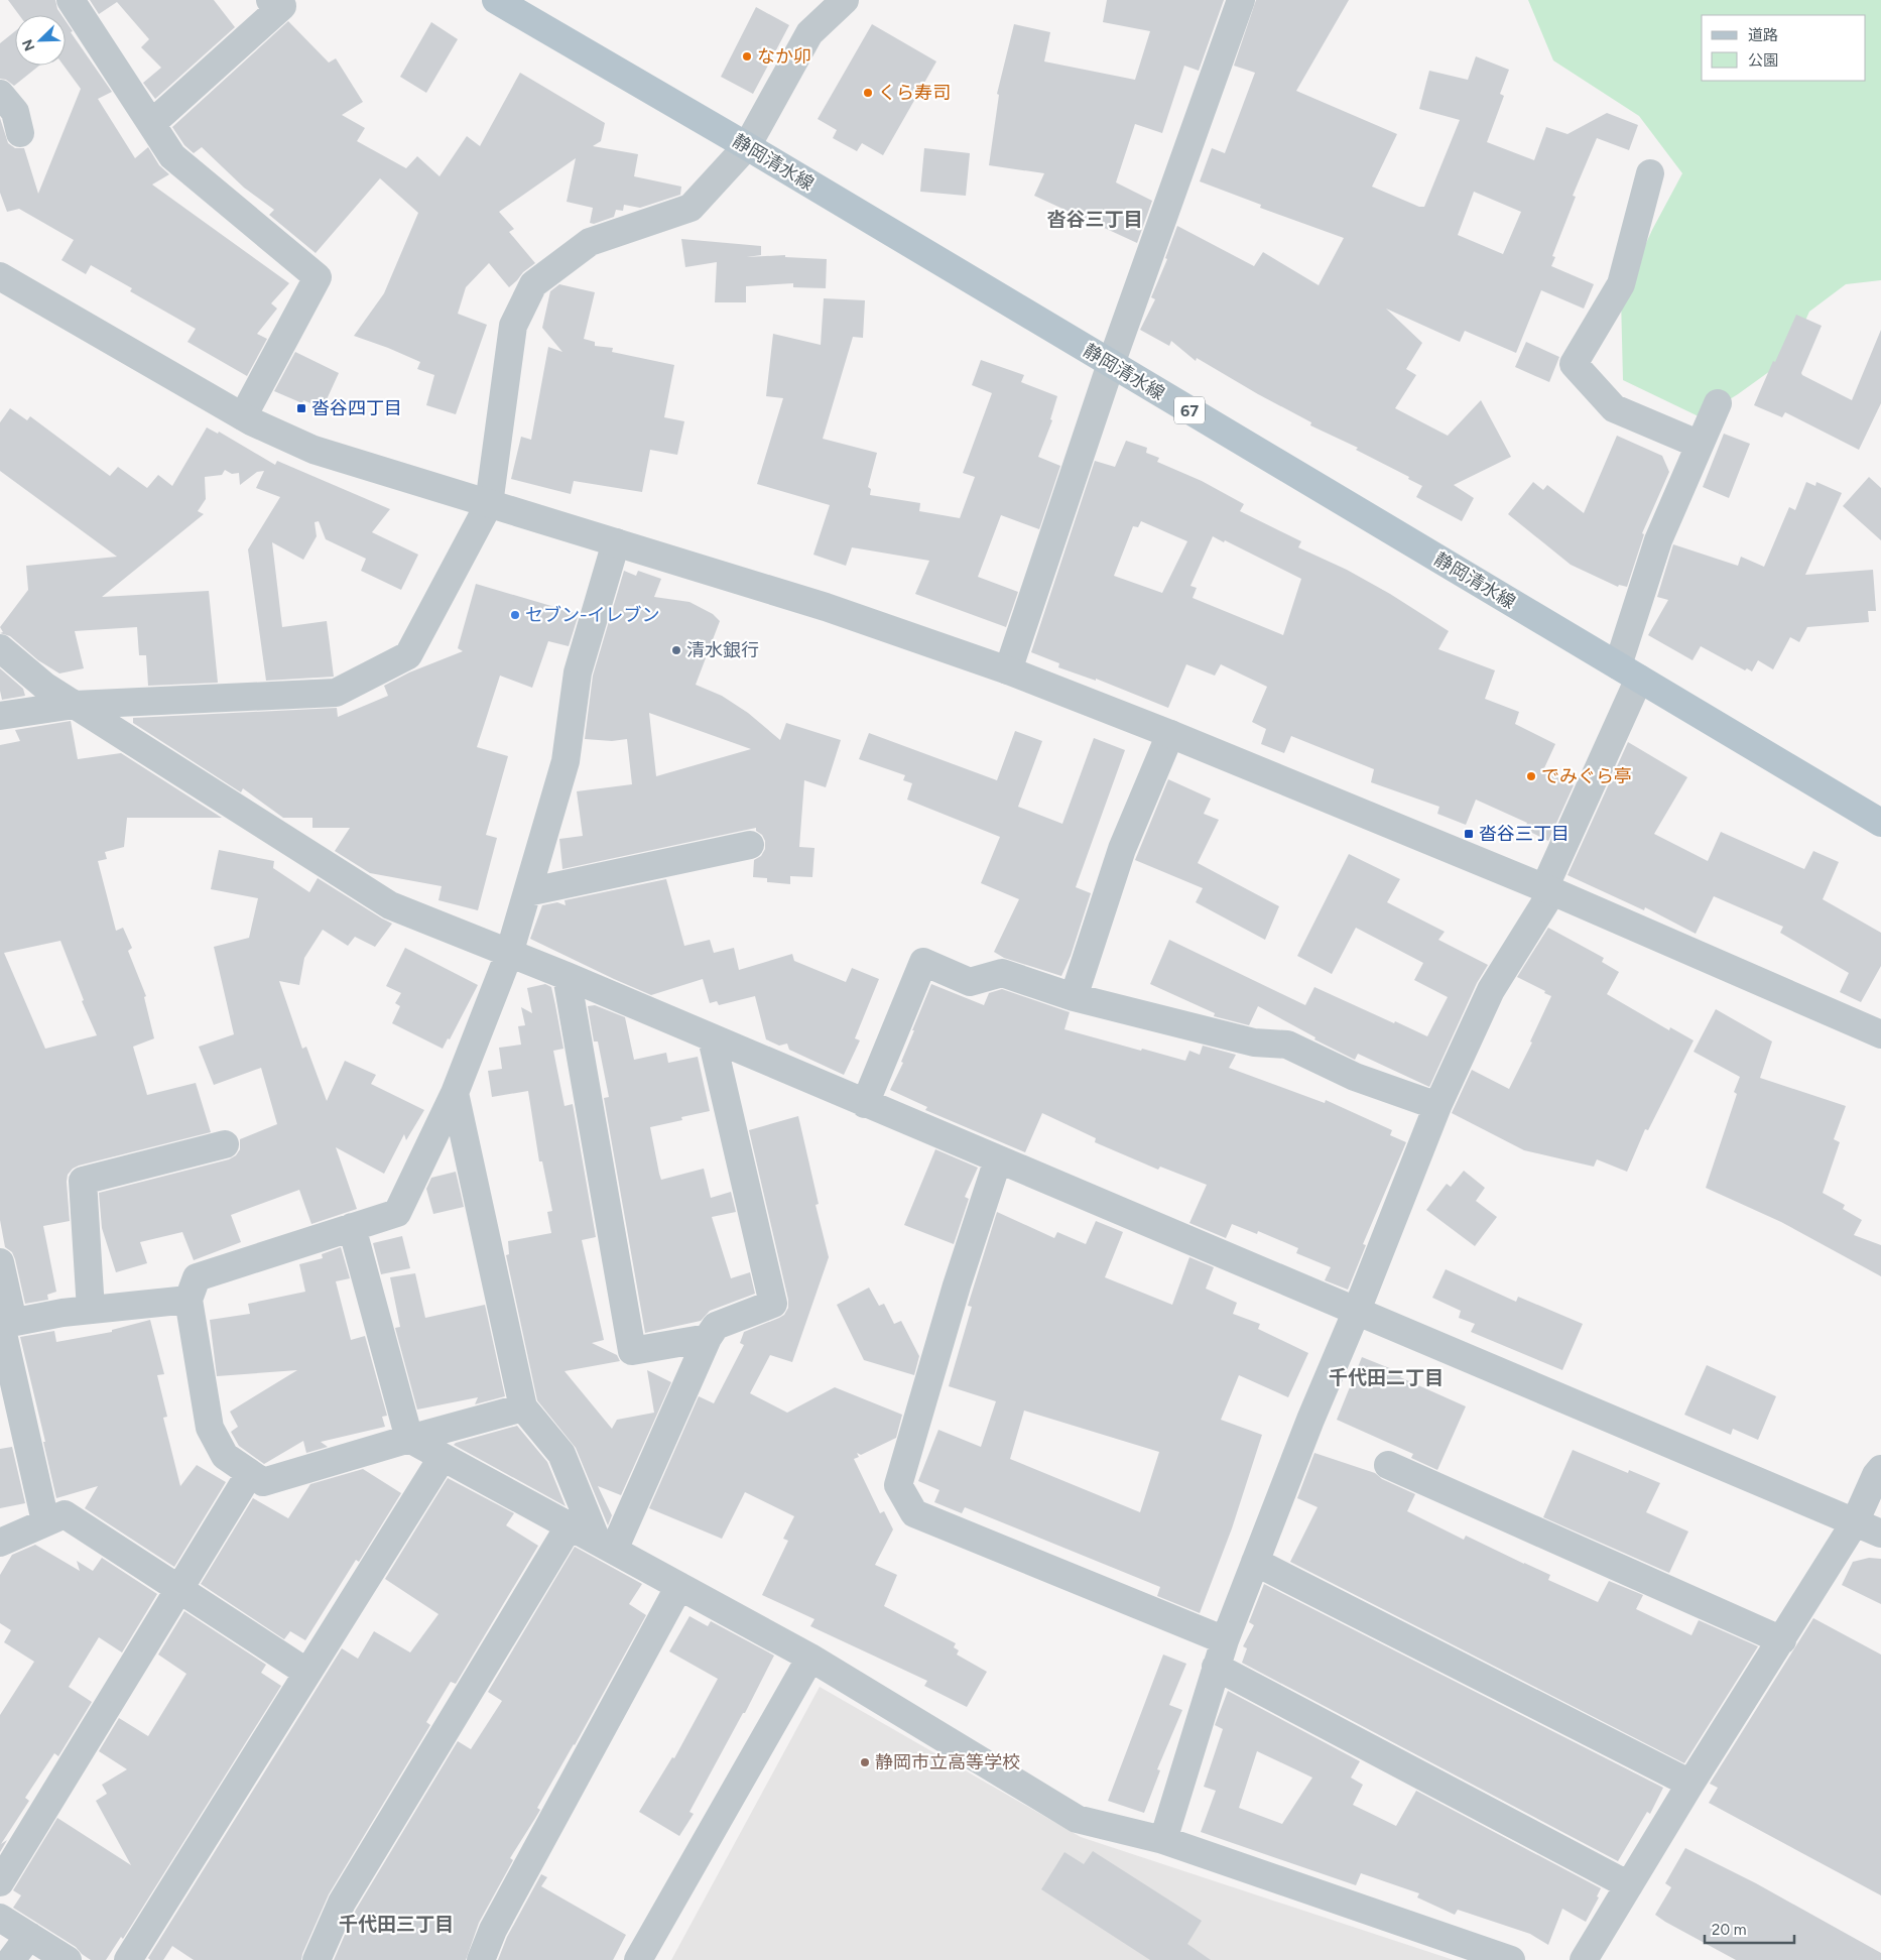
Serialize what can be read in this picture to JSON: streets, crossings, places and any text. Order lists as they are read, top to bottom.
{
  "streets": {
    "main road": ["静岡清水線", "67"]
  },
  "districts": ["沓谷三丁目", "千代田二丁目", "千代田三丁目"],
  "places": {
    "other": [
      "なか卯",
      "くら寿司",
      "セブン-イレブン",
      "清水銀行",
      "でみぐら亭",
      "静岡市立高等学校"
    ],
    "transit": ["沓谷四丁目", "沓谷三丁目"]
  },
  "legend": ["道路", "公園"],
  "scale_bar": "20 m",
  "north": "bottom left"
}
